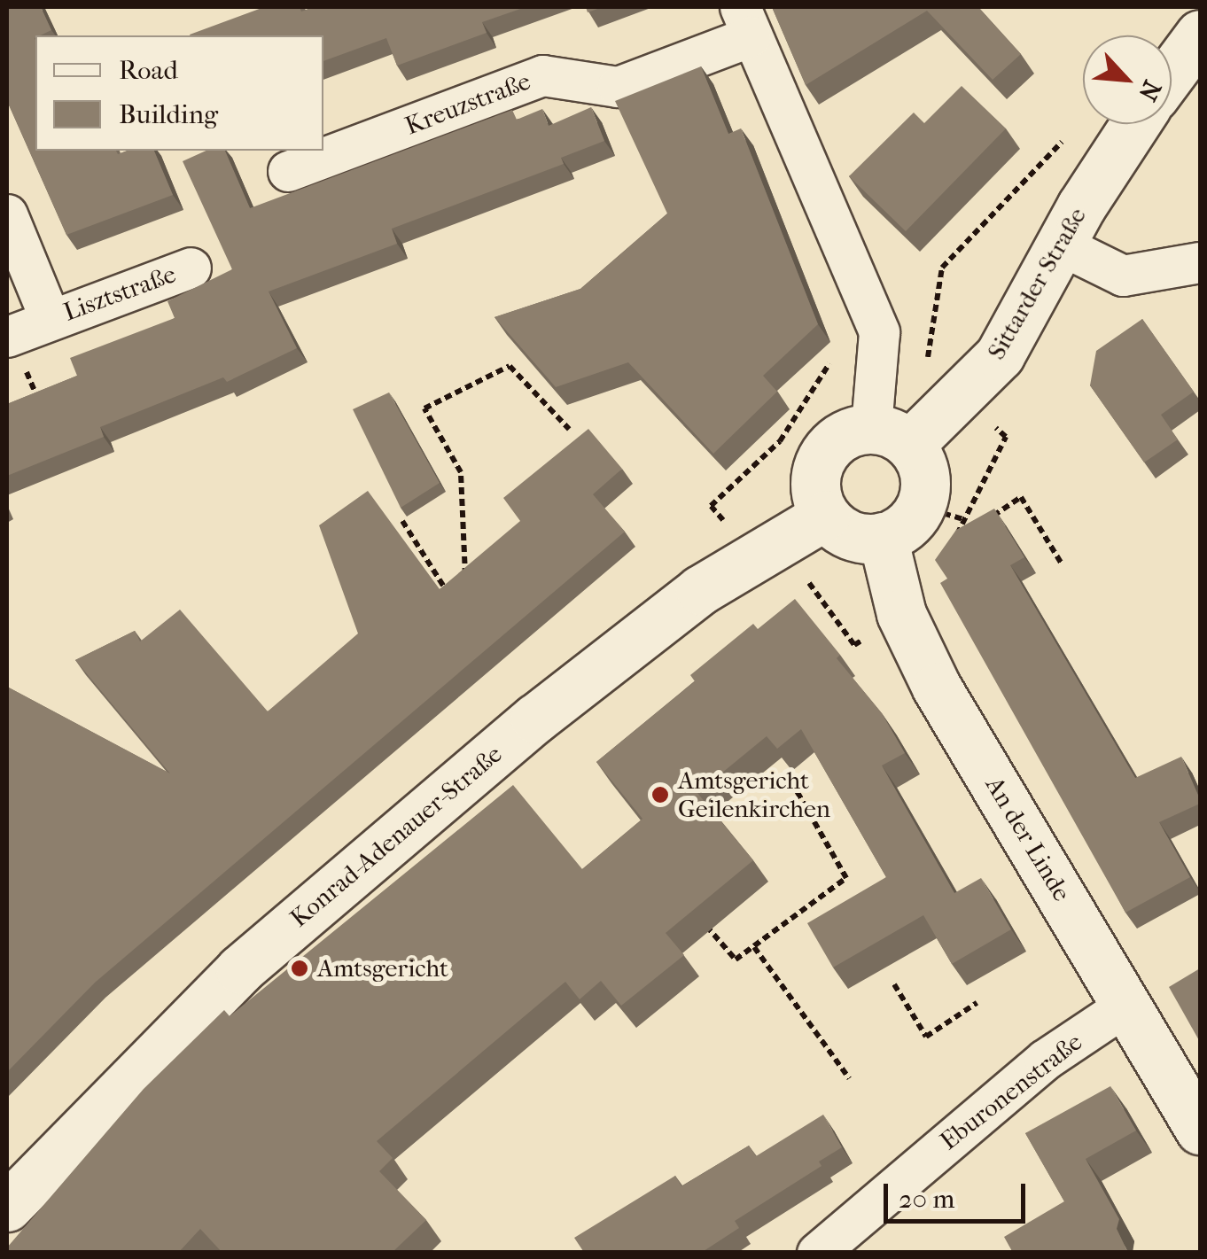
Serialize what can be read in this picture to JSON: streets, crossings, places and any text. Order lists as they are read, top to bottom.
{
  "streets": {
    "street": [
      "Kreuzstraße",
      "Sittarder Straße",
      "Lisztstraße",
      "Konrad-Adenauer-Straße",
      "An der Linde",
      "Eburonenstraße"
    ]
  },
  "crossings": [
    ["Kreuzstraße", "Sittarder Straße"],
    ["Kreuzstraße", "Konrad-Adenauer-Straße"],
    ["Kreuzstraße", "An der Linde"],
    ["Sittarder Straße", "Konrad-Adenauer-Straße"],
    ["Sittarder Straße", "An der Linde"],
    ["Konrad-Adenauer-Straße", "An der Linde"],
    ["An der Linde", "Eburonenstraße"]
  ],
  "places": ["Amtsgericht Geilenkirchen", "Amtsgericht"],
  "legend": ["Road", "Building"],
  "scale_bar": "20 m",
  "north": "bottom right"
}
